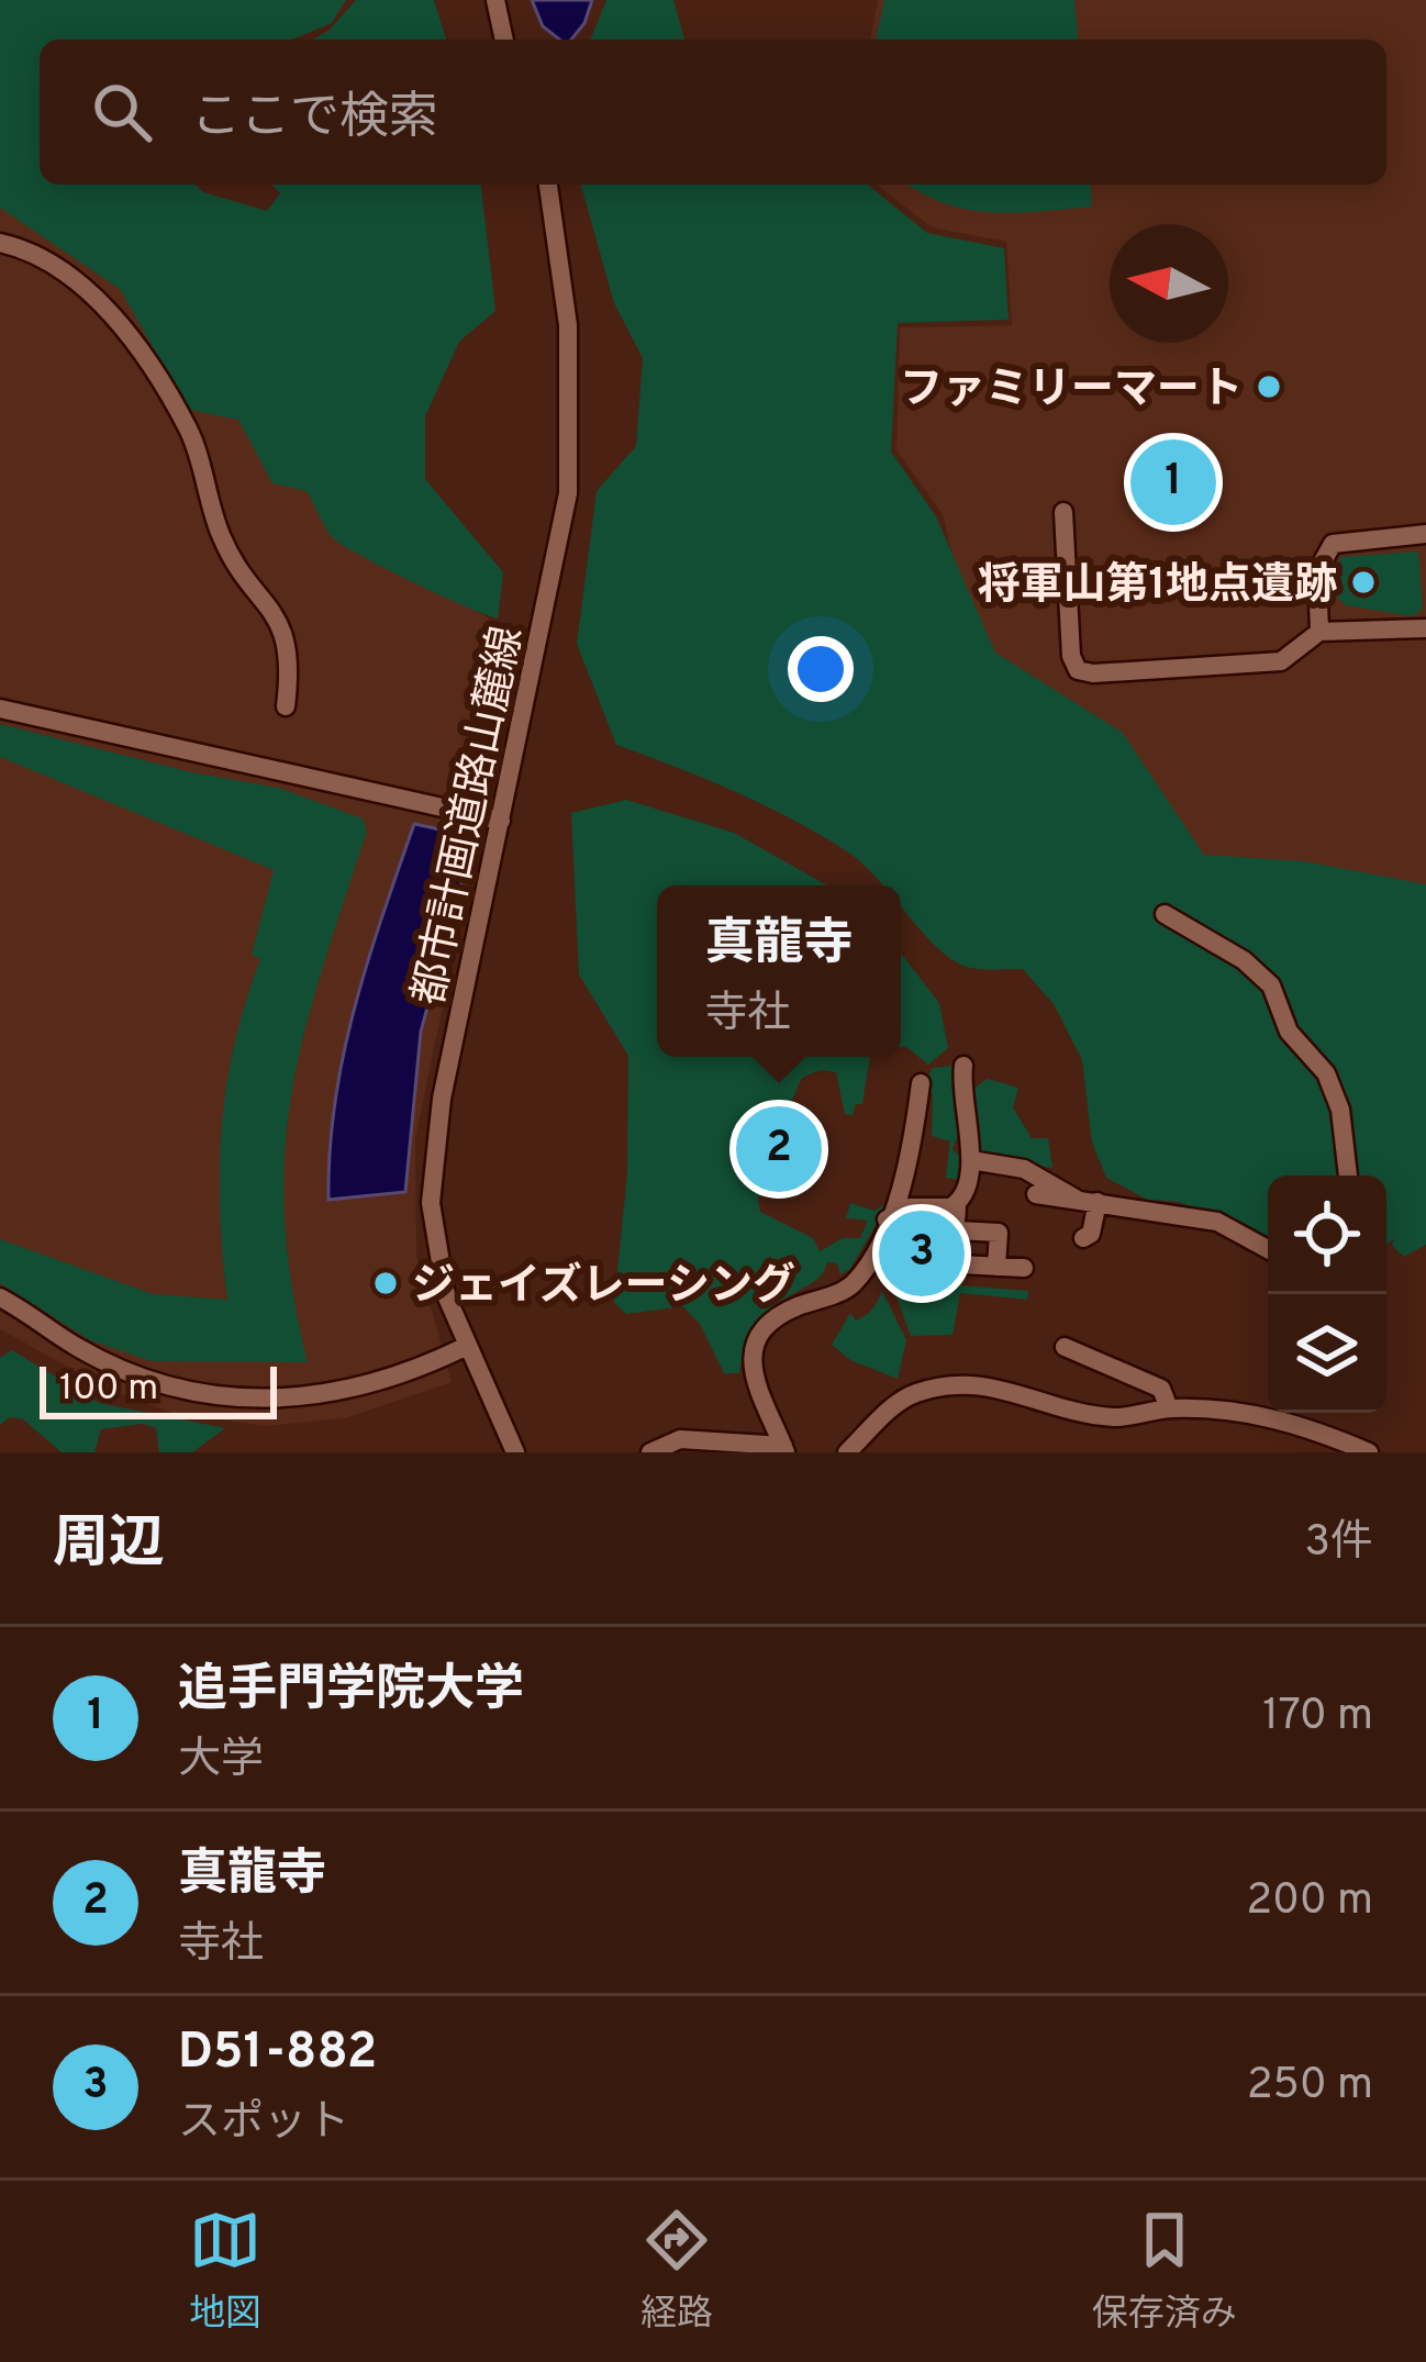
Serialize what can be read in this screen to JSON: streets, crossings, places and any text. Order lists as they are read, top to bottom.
{
  "streets": {
    "street": ["都市計画道路山麓線"]
  },
  "places": ["ファミリーマート", "将軍山第1地点遺跡", "ジェイズレーシング"],
  "scale_bar": "100 m",
  "north": "left",
  "page": {
    "search": "ここで検索",
    "pins": ["1", "2", "3"],
    "popup": ["真龍寺", "寺社"],
    "scale": "100 m",
    "heading": ["周辺", "3件"],
    "list": [
      {
        "mark": "1",
        "name": "追手門学院大学",
        "note": "大学",
        "value": "170 m"
      },
      {
        "mark": "2",
        "name": "真龍寺",
        "note": "寺社",
        "value": "200 m"
      },
      {
        "mark": "3",
        "name": "D51-882",
        "note": "スポット",
        "value": "250 m"
      }
    ],
    "nav": ["地図", "経路", "保存済み"]
  }
}
